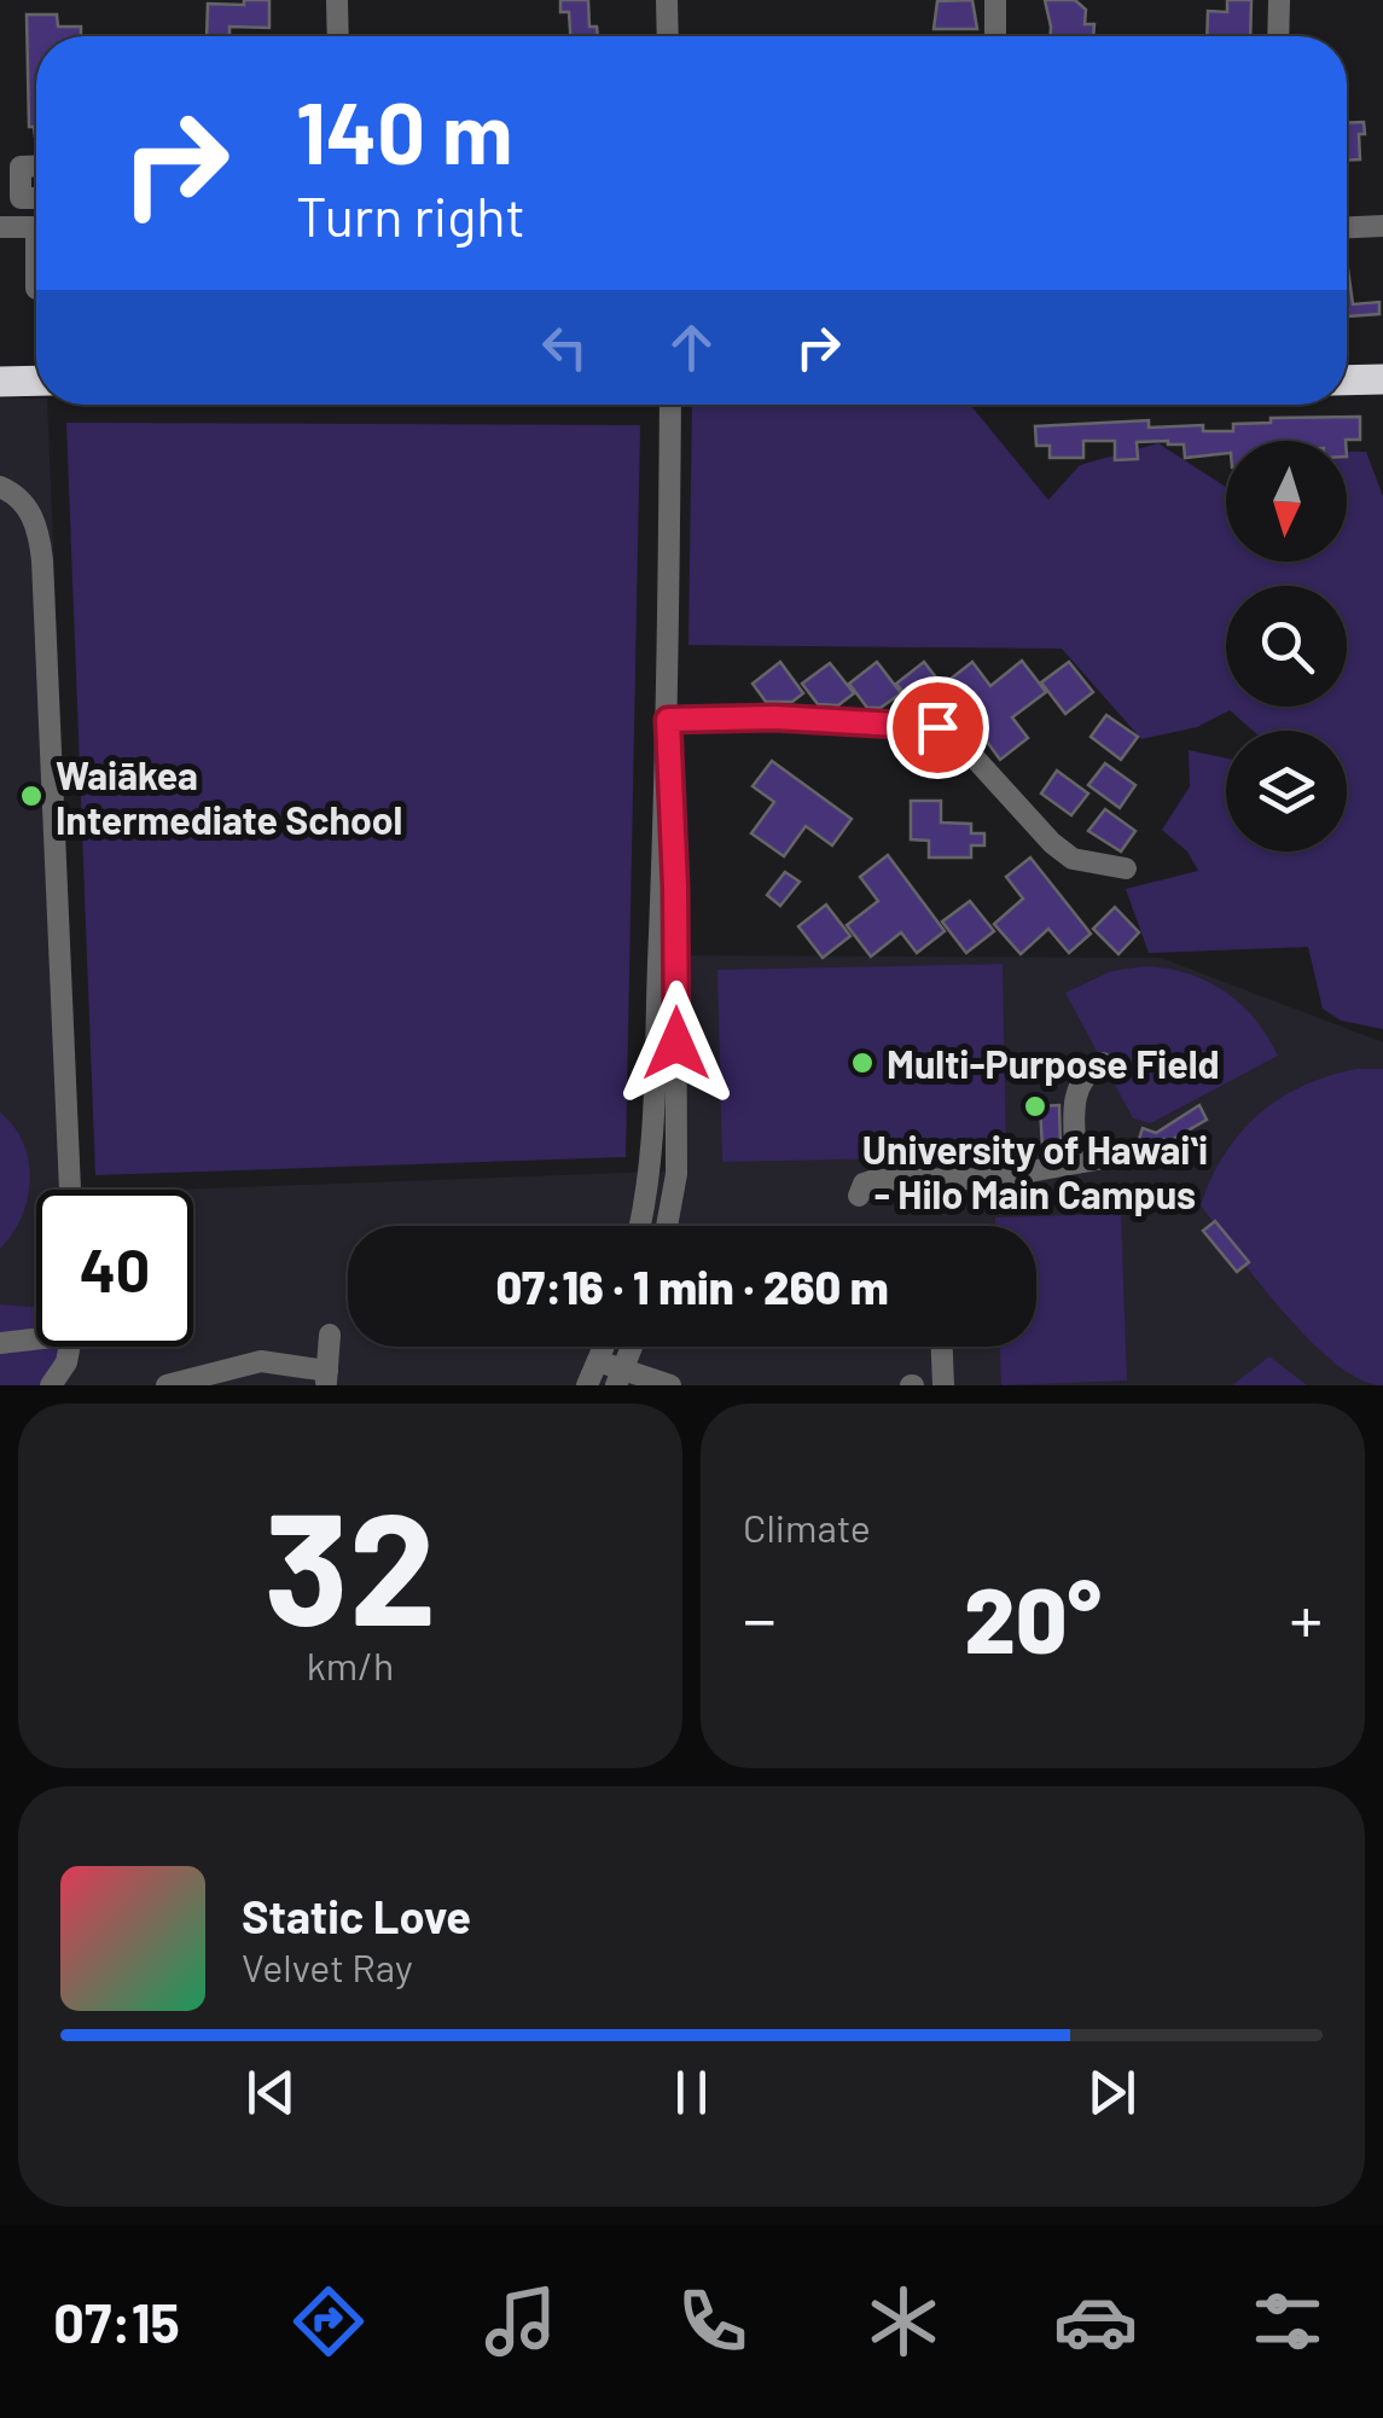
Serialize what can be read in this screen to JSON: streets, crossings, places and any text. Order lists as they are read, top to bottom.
{
  "places": ["Waiākea Intermediate School", "Multi-Purpose Field", "University of Hawaiʻi - Hilo Main Campus"],
  "north": "bottom",
  "page": {
    "turn": ["140 m", "Turn right"],
    "limit": "40",
    "trip": "07:16 · 1 min · 260 m",
    "tile": [
      ["32", "km/h"],
      "Climate"
    ],
    "heat": ["−", "20°", "+"],
    "song": ["Static Love", "Velvet Ray"],
    "tabs": "07:15"
  }
}
